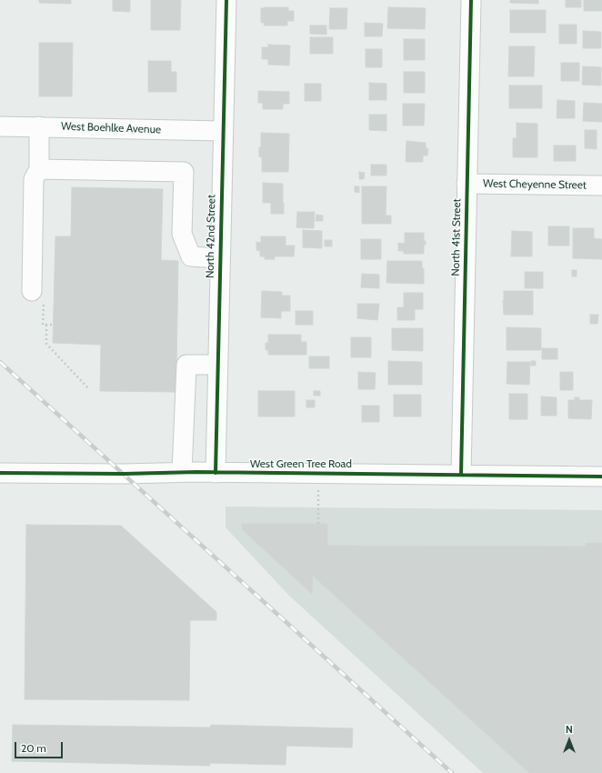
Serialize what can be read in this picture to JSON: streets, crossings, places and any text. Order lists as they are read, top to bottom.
{
  "streets": {
    "street": [
      "West Boehlke Avenue",
      "West Cheyenne Street",
      "North 42nd Street",
      "North 41st Street",
      "West Green Tree Road"
    ]
  },
  "crossings": [
    ["West Boehlke Avenue", "North 42nd Street"],
    ["West Cheyenne Street", "North 41st Street"],
    ["North 42nd Street", "West Green Tree Road"],
    ["North 41st Street", "West Green Tree Road"]
  ],
  "scale_bar": "20 m",
  "north": "top"
}
